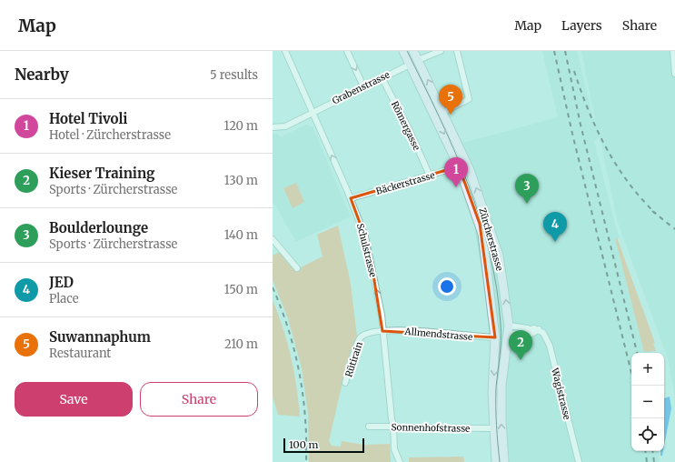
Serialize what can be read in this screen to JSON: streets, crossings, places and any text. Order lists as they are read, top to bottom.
{
  "streets": {
    "main road": ["Zürcherstrasse"],
    "street": [
      "Grabenstrasse",
      "Römergasse",
      "Bäckerstrasse",
      "Schulstrasse",
      "Allmendstrasse",
      "Rütirain",
      "Wagistrasse",
      "Sonnenhofstrasse"
    ]
  },
  "crossings": [
    ["Grabenstrasse", "Römergasse"],
    ["Grabenstrasse", "Zürcherstrasse"],
    ["Grabenstrasse", "Schulstrasse"],
    ["Römergasse", "Bäckerstrasse"],
    ["Bäckerstrasse", "Zürcherstrasse"],
    ["Bäckerstrasse", "Schulstrasse"],
    ["Zürcherstrasse", "Allmendstrasse"],
    ["Zürcherstrasse", "Sonnenhofstrasse"],
    ["Schulstrasse", "Allmendstrasse"],
    ["Schulstrasse", "Rütirain"],
    ["Schulstrasse", "Sonnenhofstrasse"],
    ["Allmendstrasse", "Rütirain"]
  ],
  "one_way": ["Schulstrasse"],
  "scale_bar": "100 m",
  "page": {
    "header": "Map",
    "nav": ["Map", "Layers", "Share"],
    "heading": ["Nearby", "5 results"],
    "pins": [
      "5",
      "1",
      "3",
      "4",
      "2"
    ],
    "list": [
      {
        "mark": "1",
        "name": "Hotel Tivoli",
        "note": "Hotel · Zürcherstrasse",
        "value": "120 m"
      },
      {
        "mark": "2",
        "name": "Kieser Training",
        "note": "Sports · Zürcherstrasse",
        "value": "130 m"
      },
      {
        "mark": "3",
        "name": "Boulderlounge",
        "note": "Sports · Zürcherstrasse",
        "value": "140 m"
      },
      {
        "mark": "4",
        "name": "JED",
        "note": "Place",
        "value": "150 m"
      },
      {
        "mark": "5",
        "name": "Suwannaphum",
        "note": "Restaurant",
        "value": "210 m"
      }
    ],
    "map_buttons": ["+", "−"],
    "buttons": ["Save", "Share"],
    "scale": "100 m"
  }
}
